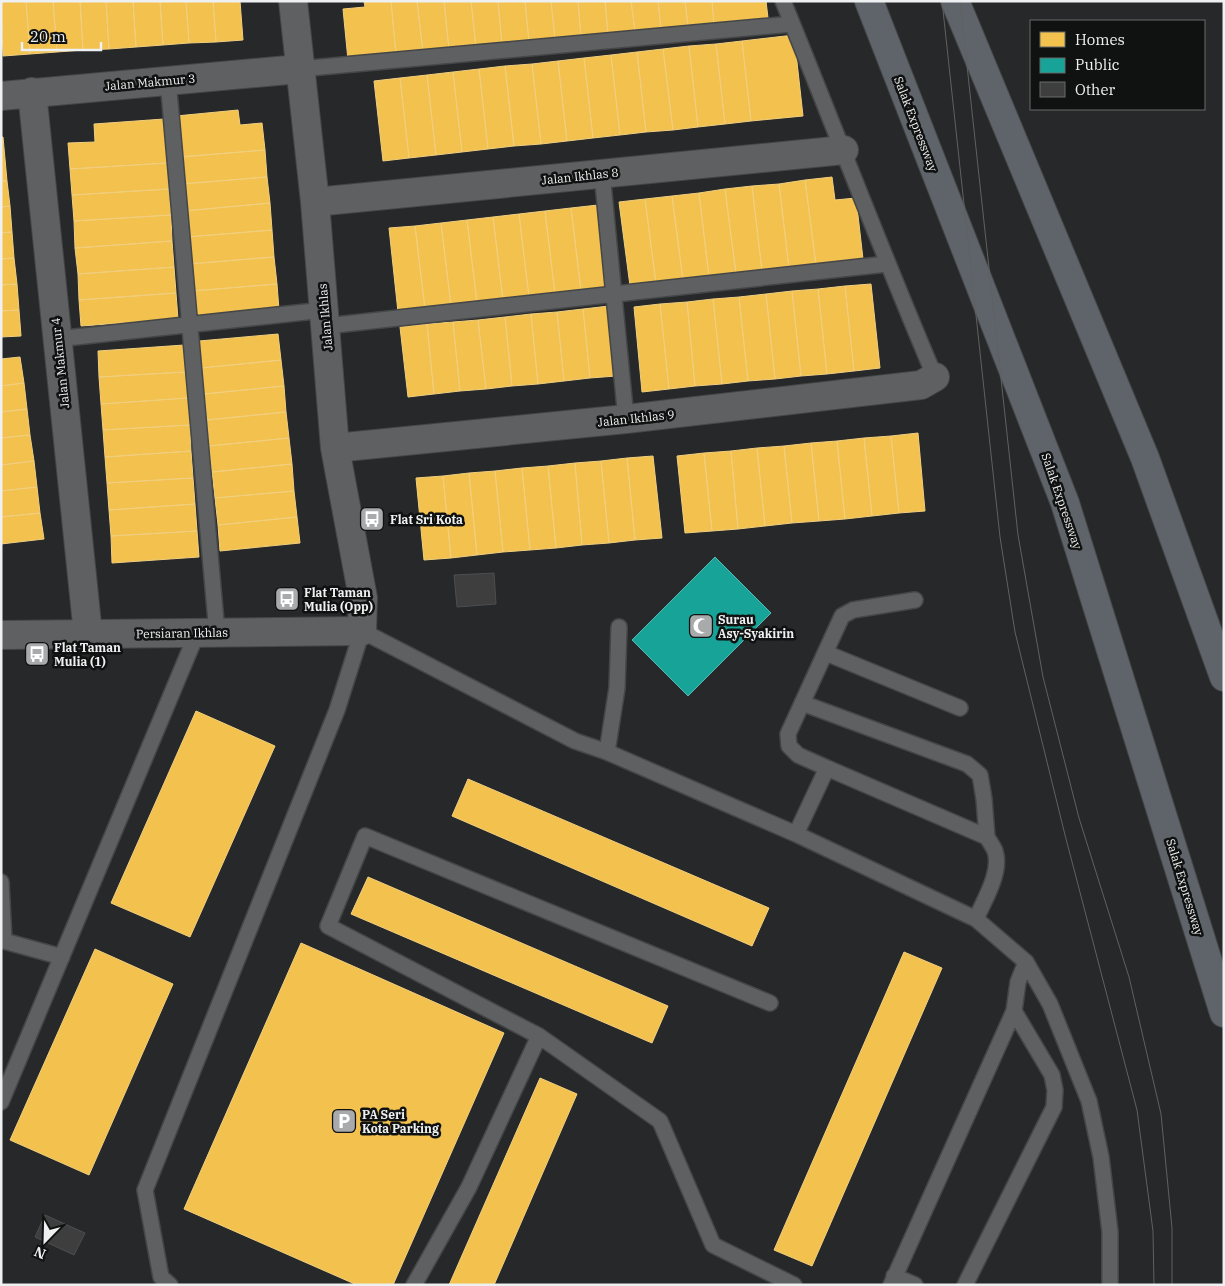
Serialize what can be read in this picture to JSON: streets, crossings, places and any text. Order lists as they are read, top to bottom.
{
  "streets": {
    "highway": ["Salak Expressway"],
    "street": [
      "Jalan Makmur 3",
      "Jalan Ikhlas 8",
      "Jalan Ikhlas",
      "Jalan Makmur 4",
      "Jalan Ikhlas 9",
      "Persiaran Ikhlas"
    ]
  },
  "crossings": [
    ["Jalan Makmur 3", "Jalan Ikhlas"],
    ["Jalan Makmur 3", "Jalan Makmur 4"],
    ["Jalan Ikhlas 8", "Jalan Ikhlas"],
    ["Jalan Ikhlas", "Jalan Ikhlas 9"],
    ["Jalan Ikhlas", "Persiaran Ikhlas"],
    ["Jalan Makmur 4", "Persiaran Ikhlas"]
  ],
  "places": {
    "bus stop": ["Flat Sri Kota", "Flat Taman Mulia (Opp)", "Flat Taman Mulia (1)"],
    "mosque": ["Surau Asy-Syakirin"],
    "parking": ["PA Seri Kota Parking"]
  },
  "legend": ["Homes", "Public", "Other"],
  "scale_bar": "20 m",
  "north": "bottom left"
}
